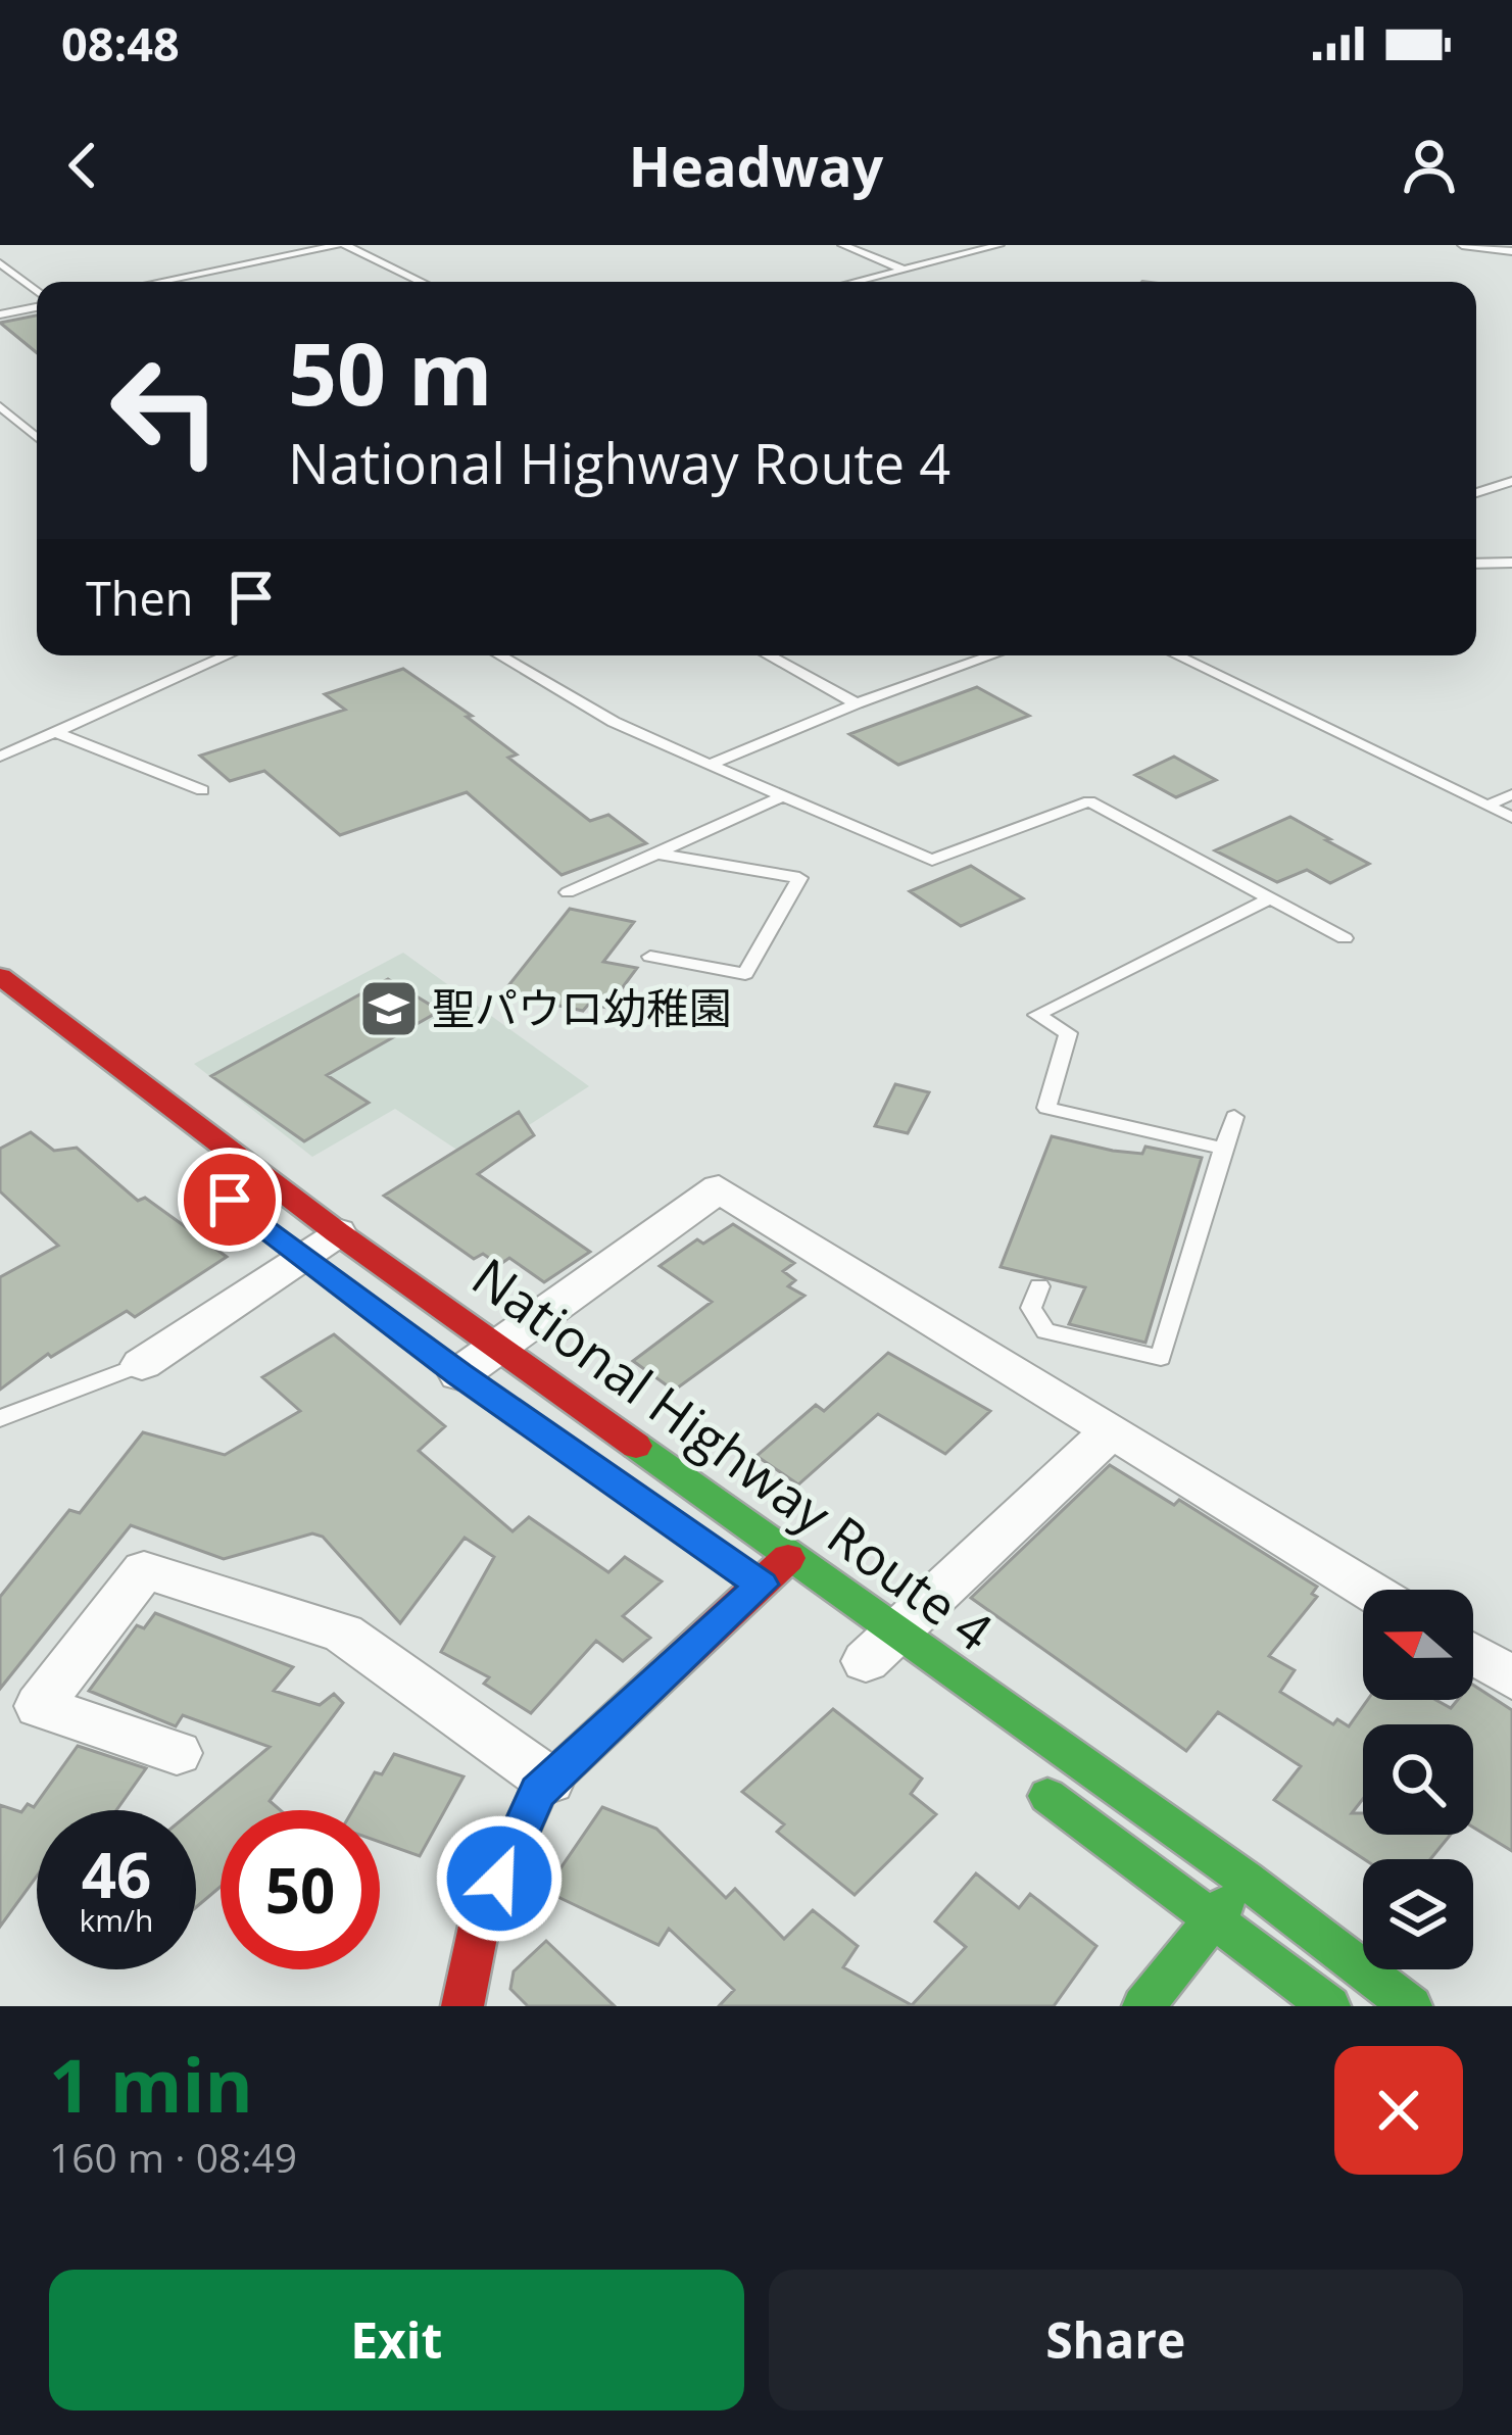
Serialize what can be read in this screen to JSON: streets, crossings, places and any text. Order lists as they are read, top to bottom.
{
  "streets": {
    "main road": ["National Highway Route 4"]
  },
  "places": {
    "school or university": ["聖パウロ幼稚園"]
  },
  "north": "left",
  "page": {
    "status": "08:48",
    "header": "Headway",
    "turn": ["50 m", "National Highway Route 4"],
    "then": "Then",
    "speed": "46 km/h",
    "limit": "50",
    "heading": ["1 min", "160 m · 08:49"],
    "buttons": ["Exit", "Share"]
  }
}
